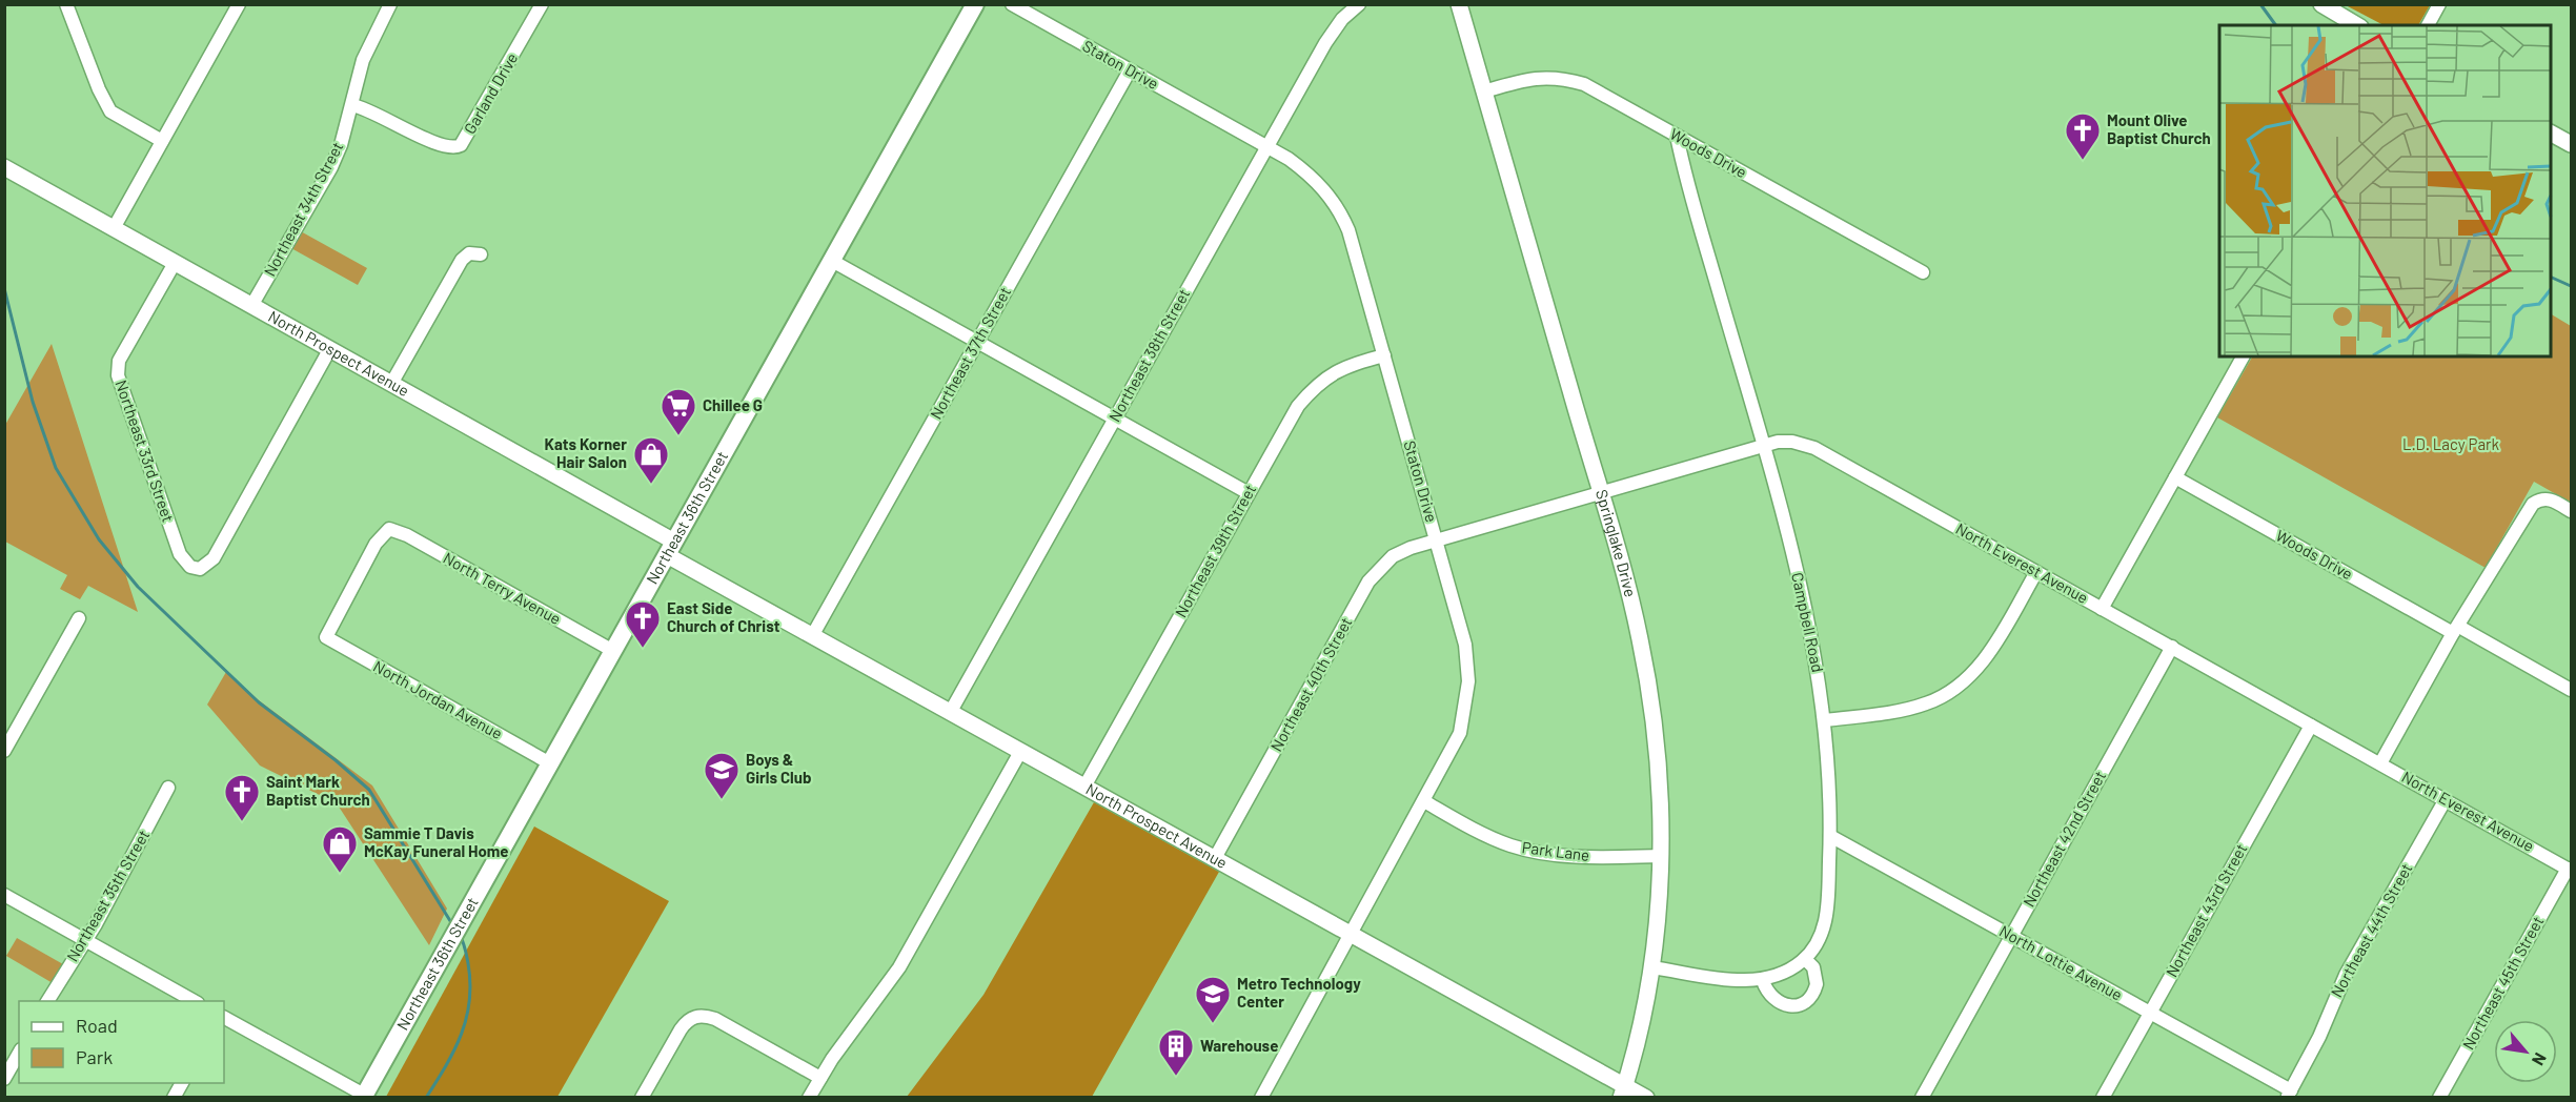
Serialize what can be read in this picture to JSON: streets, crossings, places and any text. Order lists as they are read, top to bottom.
{
  "streets": {
    "main road": ["Northeast 36th Street"],
    "street": [
      "Staton Drive",
      "Garland Drive",
      "Woods Drive",
      "Northeast 34th Street",
      "Northeast 37th Street",
      "North Prospect Avenue",
      "Northeast 38th Street",
      "Northeast 33rd Street",
      "Springlake Drive",
      "Northeast 39th Street",
      "North Everest Avenue",
      "North Terry Avenue",
      "Campbell Road",
      "Northeast 40th Street",
      "North Jordan Avenue",
      "Northeast 42nd Street",
      "Park Lane",
      "Northeast 35th Street",
      "Northeast 43rd Street",
      "Northeast 44th Street",
      "North Lottie Avenue",
      "Northeast 45th Street"
    ]
  },
  "crossings": [
    ["Staton Drive", "Northeast 37th Street"],
    ["Staton Drive", "North Prospect Avenue"],
    ["Staton Drive", "Northeast 38th Street"],
    ["Staton Drive", "Northeast 39th Street"],
    ["Staton Drive", "North Everest Avenue"],
    ["Staton Drive", "Northeast 40th Street"],
    ["Staton Drive", "Park Lane"],
    ["Garland Drive", "Northeast 34th Street"],
    ["Woods Drive", "Springlake Drive"],
    ["Woods Drive", "Campbell Road"],
    ["Northeast 34th Street", "North Prospect Avenue"],
    ["Northeast 37th Street", "North Prospect Avenue"],
    ["North Prospect Avenue", "Northeast 38th Street"],
    ["North Prospect Avenue", "Northeast 33rd Street"],
    ["North Prospect Avenue", "Northeast 36th Street"],
    ["North Prospect Avenue", "Springlake Drive"],
    ["North Prospect Avenue", "Northeast 39th Street"],
    ["North Prospect Avenue", "Northeast 40th Street"],
    ["Northeast 36th Street", "North Terry Avenue"],
    ["Northeast 36th Street", "North Jordan Avenue"],
    ["Springlake Drive", "North Everest Avenue"],
    ["Springlake Drive", "Park Lane"],
    ["North Everest Avenue", "Campbell Road"],
    ["North Everest Avenue", "Northeast 40th Street"],
    ["North Everest Avenue", "Northeast 42nd Street"],
    ["North Everest Avenue", "Northeast 43rd Street"],
    ["North Everest Avenue", "Northeast 44th Street"],
    ["North Everest Avenue", "Northeast 45th Street"],
    ["North Terry Avenue", "North Jordan Avenue"],
    ["Campbell Road", "North Lottie Avenue"],
    ["Northeast 42nd Street", "North Lottie Avenue"],
    ["Northeast 43rd Street", "North Lottie Avenue"],
    ["Northeast 44th Street", "North Lottie Avenue"]
  ],
  "parks": ["L.D. Lacy Park"],
  "places": {
    "church": ["Mount Olive Baptist Church", "East Side Church of Christ", "Saint Mark Baptist Church"],
    "supermarket": ["Chillee G"],
    "shop": ["Kats Korner Hair Salon", "Sammie T Davis McKay Funeral Home"],
    "school or university": ["Boys & Girls Club", "Metro Technology Center"],
    "building": ["Warehouse"]
  },
  "legend": ["Road", "Park"],
  "north": "bottom right"
}
